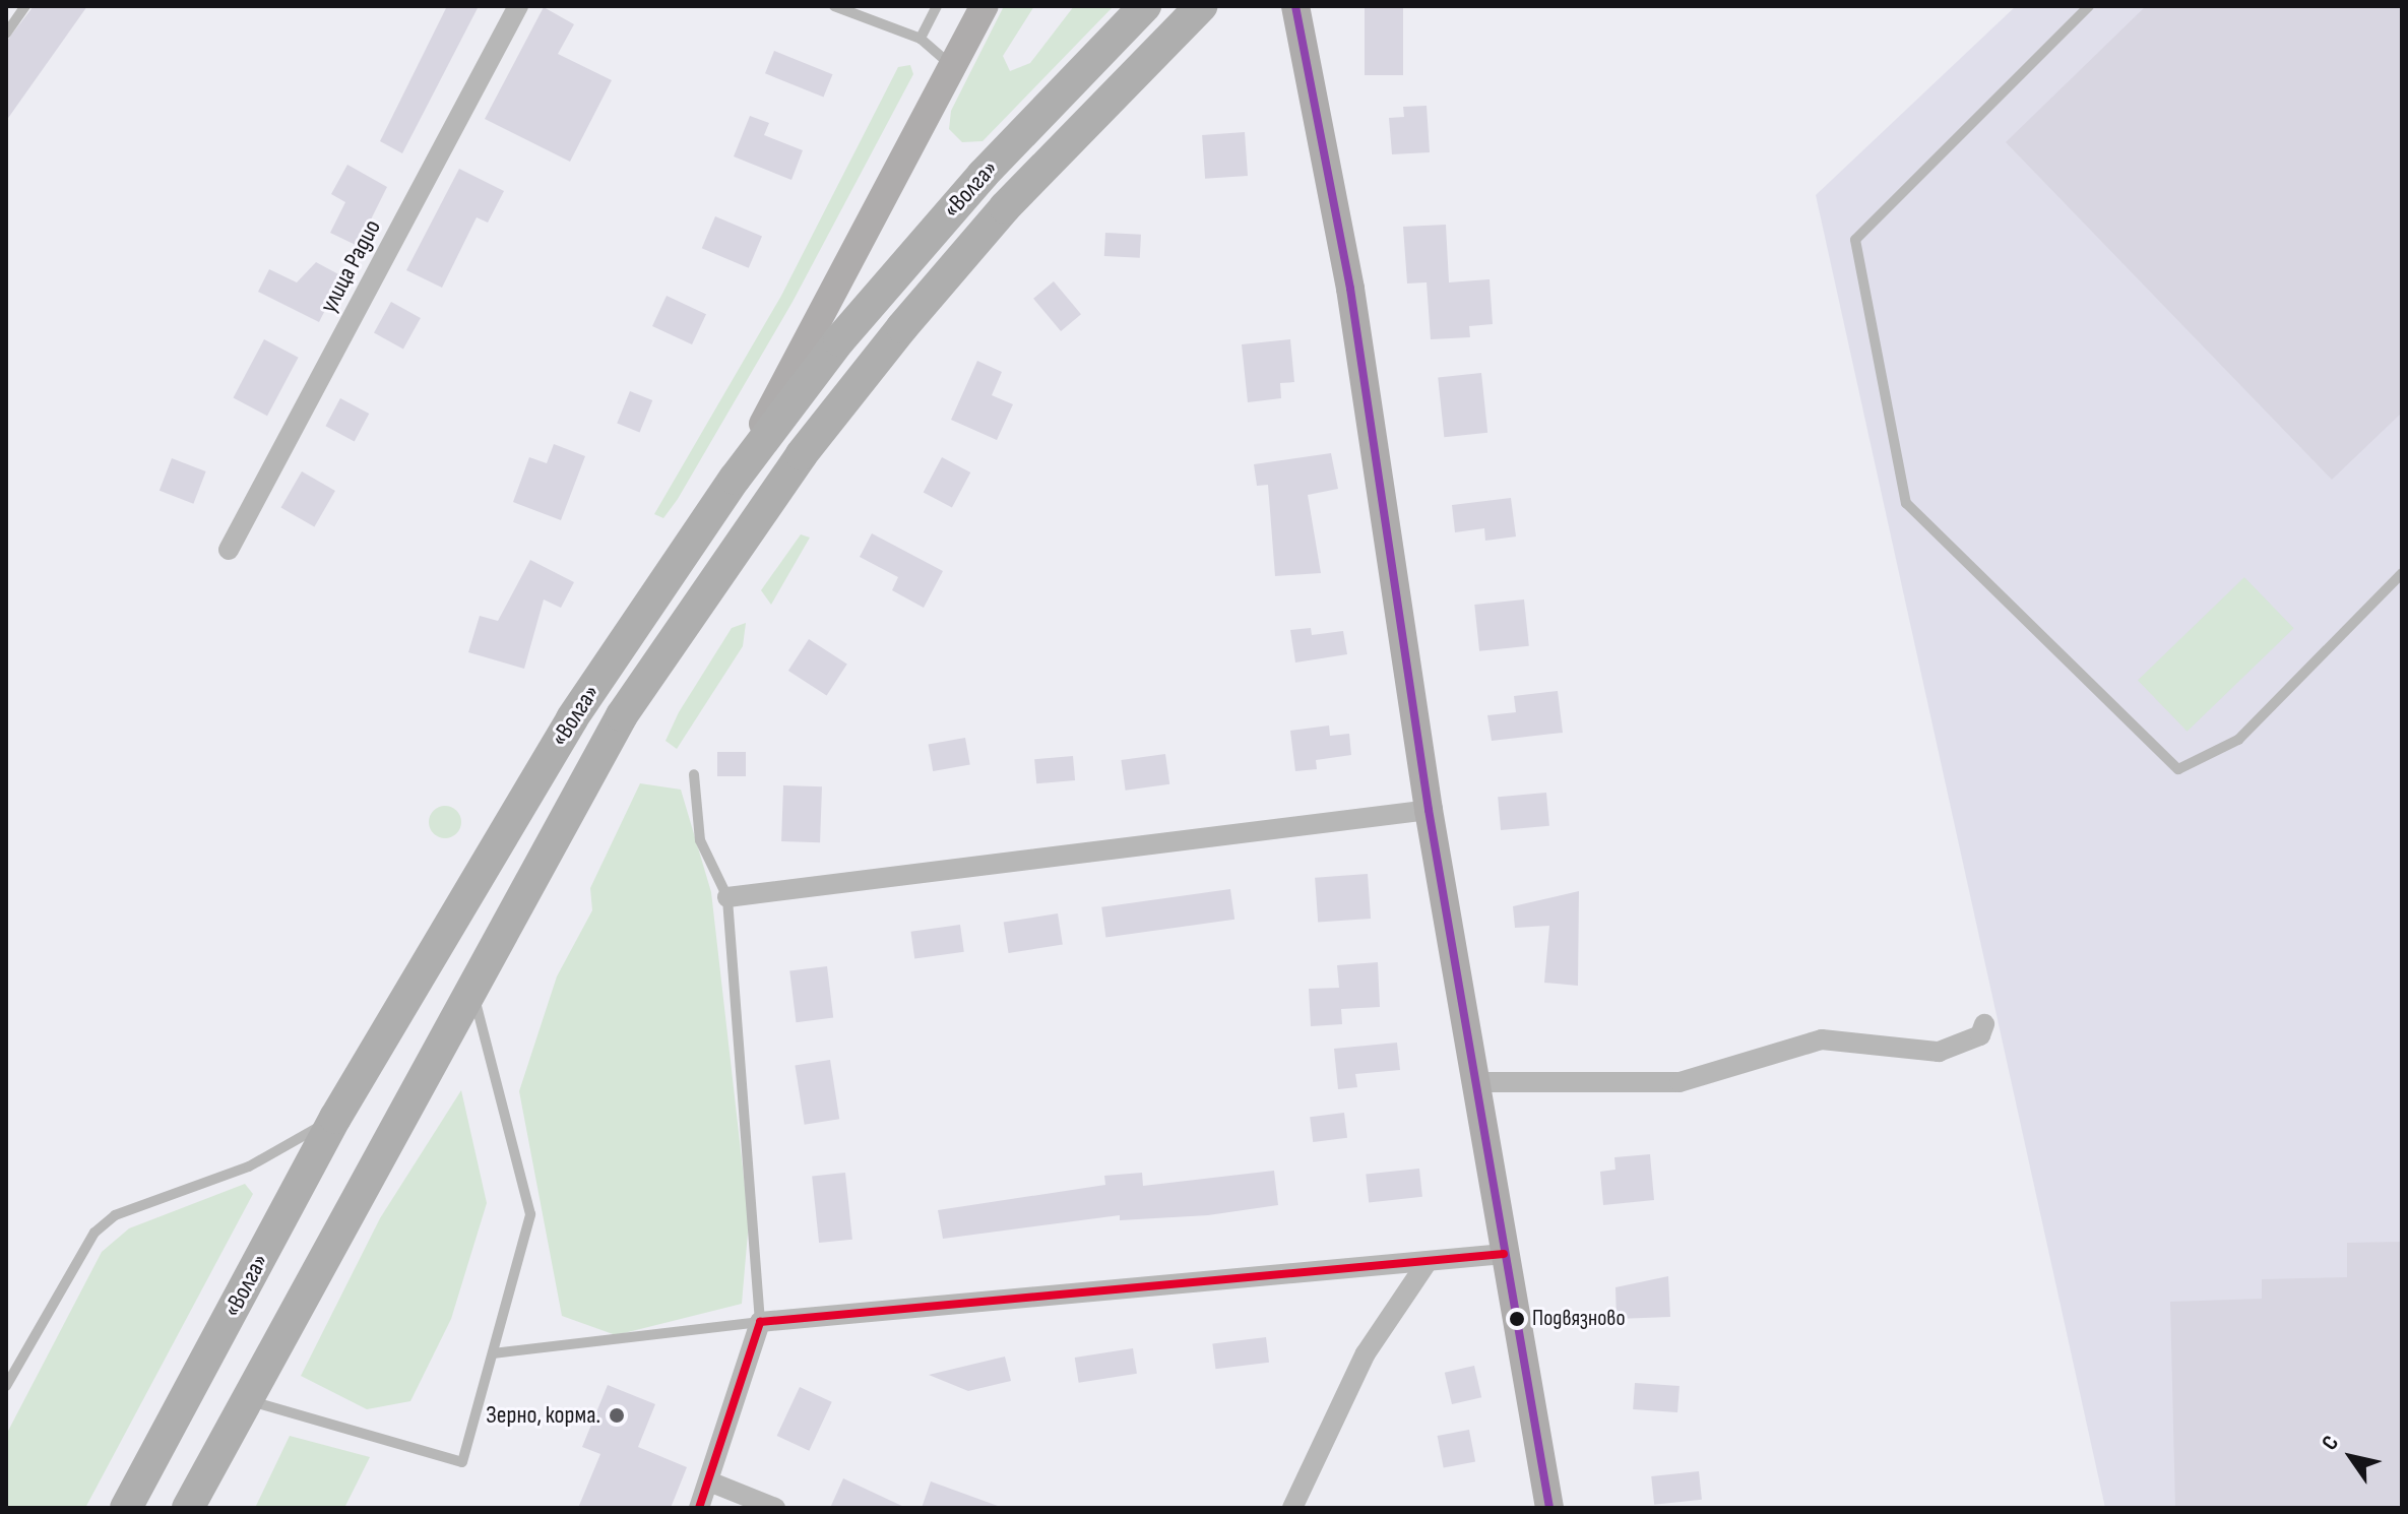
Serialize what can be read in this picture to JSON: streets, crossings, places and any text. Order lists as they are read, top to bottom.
{
  "streets": {
    "highway": ["«Волга»"],
    "street": ["улица Радио"]
  },
  "places": ["Подвязново", "Зерно, корма."],
  "north": "top left"
}
